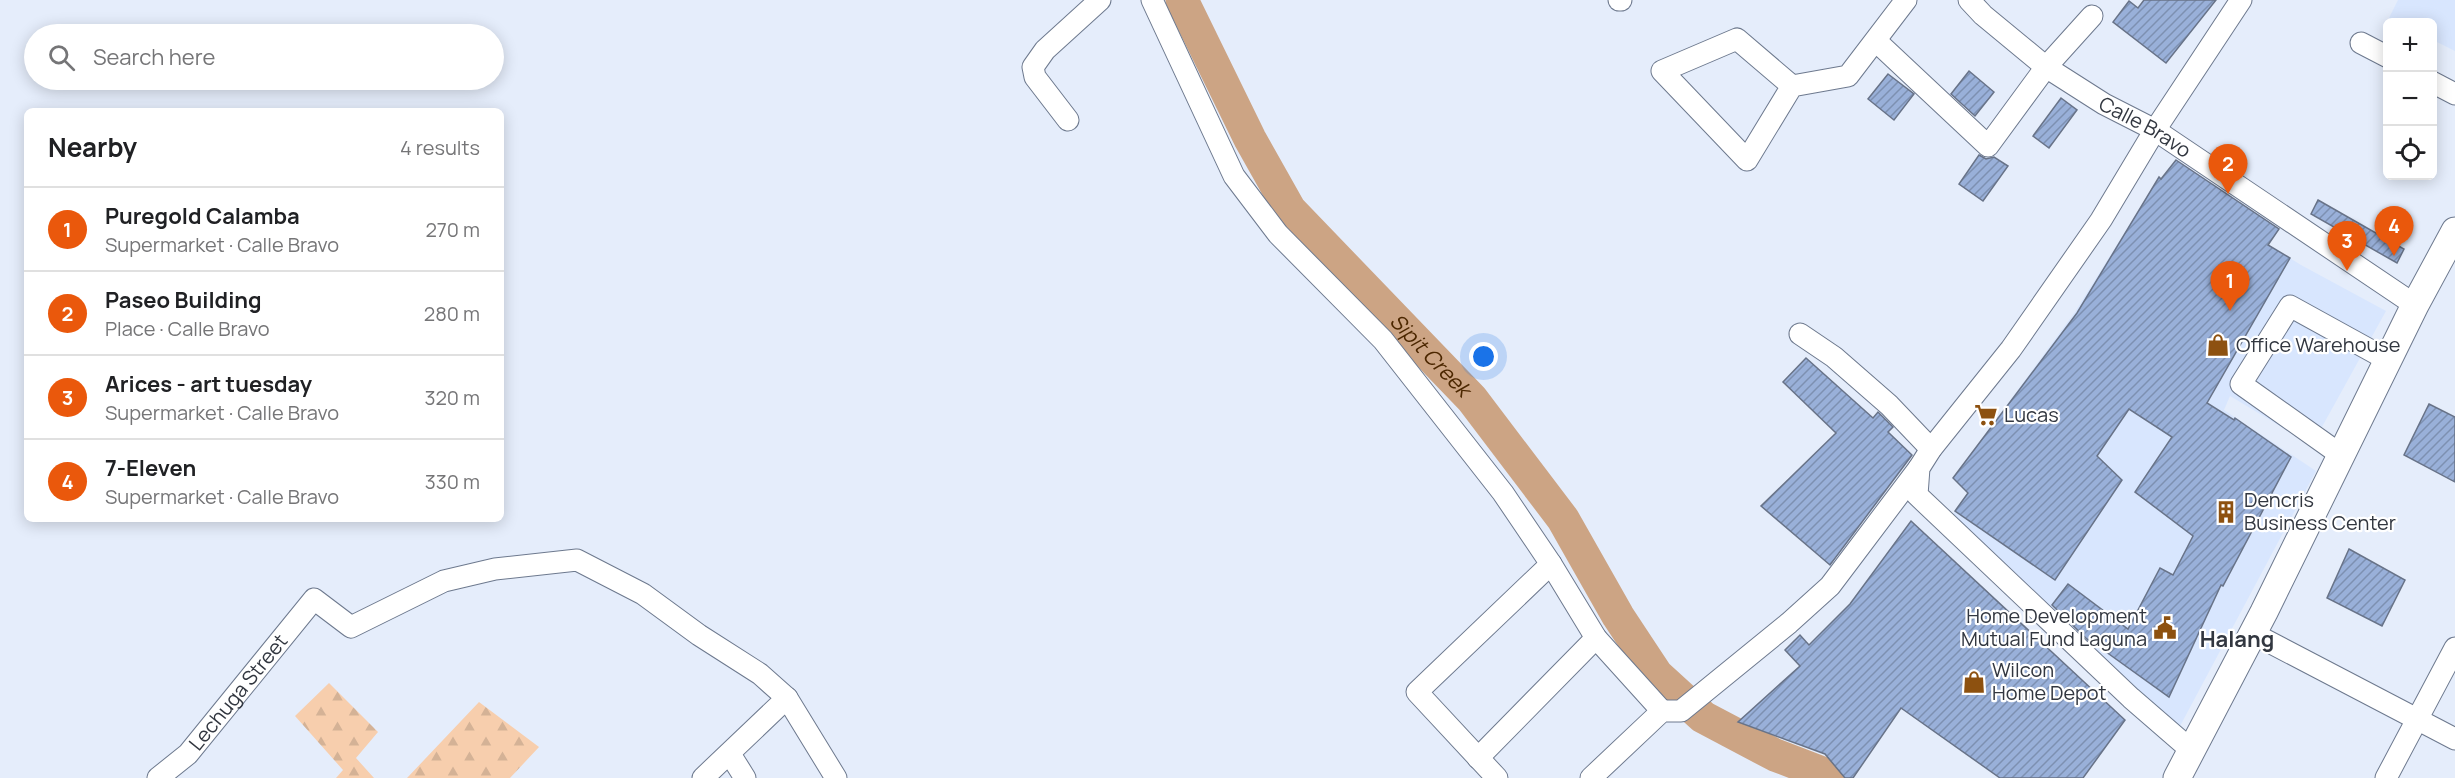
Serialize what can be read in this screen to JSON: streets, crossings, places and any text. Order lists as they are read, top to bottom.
{
  "streets": {
    "street": ["Calle Bravo", "Lechuga Street"]
  },
  "districts": ["Halang"],
  "water": ["Sipit Creek"],
  "places": {
    "shop": ["Office Warehouse", "Wilcon Home Depot"],
    "supermarket": ["Lucas"],
    "building": ["Dencris Business Center"],
    "public building": ["Home Development Mutual Fund Laguna"]
  },
  "page": {
    "map_buttons": ["+", "−"],
    "search": "Search here",
    "heading": ["Nearby", "4 results"],
    "pins": [
      "2",
      "4",
      "3",
      "1"
    ],
    "list": [
      {
        "mark": "1",
        "name": "Puregold Calamba",
        "note": "Supermarket · Calle Bravo",
        "value": "270 m"
      },
      {
        "mark": "2",
        "name": "Paseo Building",
        "note": "Place · Calle Bravo",
        "value": "280 m"
      },
      {
        "mark": "3",
        "name": "Arices - art tuesday",
        "note": "Supermarket · Calle Bravo",
        "value": "320 m"
      },
      {
        "mark": "4",
        "name": "7-Eleven",
        "note": "Supermarket · Calle Bravo",
        "value": "330 m"
      }
    ]
  }
}
